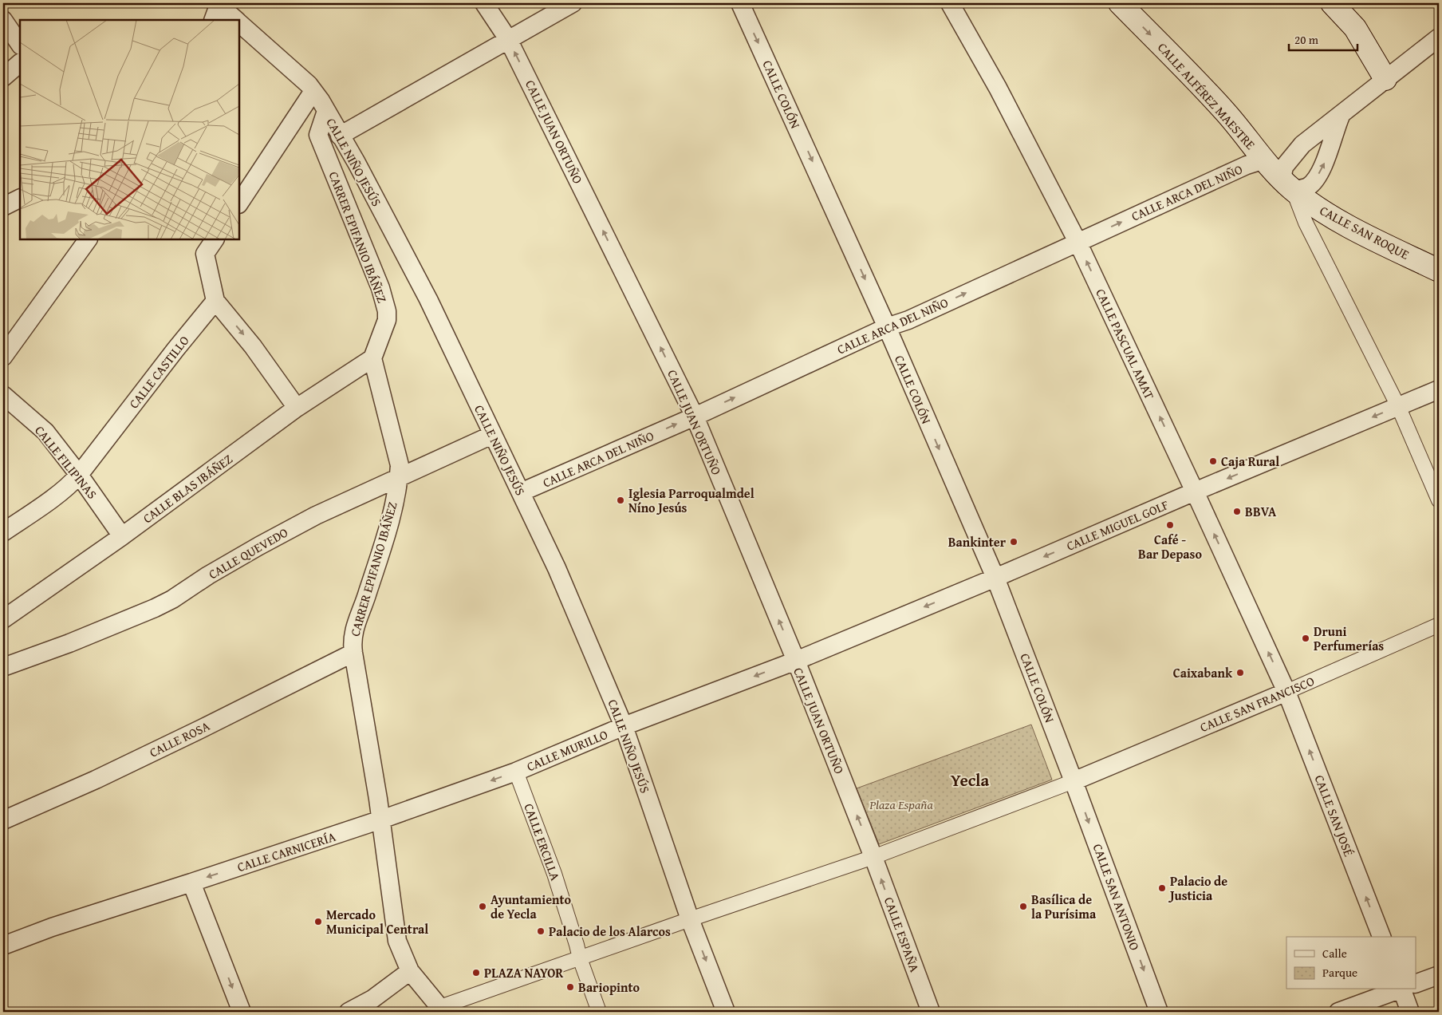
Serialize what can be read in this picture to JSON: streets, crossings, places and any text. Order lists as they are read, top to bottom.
{
  "streets": {
    "main road": ["CALLE ALFÉREZ MAESTRE", "CALLE SAN ROQUE"],
    "street": [
      "CALLE COLÓN",
      "CALLE JUAN ORTUÑO",
      "CALLE NIÑO JESÚS",
      "CALLE ARCA DEL NIÑO",
      "CARRER EPIFANIO IBÁÑEZ",
      "CALLE PASCUAL AMAT",
      "CALLE CASTILLO",
      "CALLE FILIPINAS",
      "CALLE BLAS IBÁÑEZ",
      "CALLE MIGUEL GOLF",
      "CALLE QUEVEDO",
      "CALLE SAN FRANCISCO",
      "CALLE ROSA",
      "CALLE MURILLO",
      "CALLE SAN JOSÉ",
      "CALLE ERCILLA",
      "CALLE CARNICERÍA",
      "CALLE SAN ANTONIO",
      "CALLE ESPAÑA"
    ]
  },
  "crossings": [
    ["CALLE COLÓN", "CALLE ARCA DEL NIÑO"],
    ["CALLE COLÓN", "CALLE MIGUEL GOLF"],
    ["CALLE COLÓN", "CALLE SAN FRANCISCO"],
    ["CALLE COLÓN", "CALLE SAN ANTONIO"],
    ["CALLE ALFÉREZ MAESTRE", "CALLE ARCA DEL NIÑO"],
    ["CALLE ALFÉREZ MAESTRE", "CALLE SAN ROQUE"],
    ["CALLE JUAN ORTUÑO", "CALLE ARCA DEL NIÑO"],
    ["CALLE JUAN ORTUÑO", "CALLE MIGUEL GOLF"],
    ["CALLE JUAN ORTUÑO", "CALLE MURILLO"],
    ["CALLE JUAN ORTUÑO", "CALLE ESPAÑA"],
    ["CALLE NIÑO JESÚS", "CALLE ARCA DEL NIÑO"],
    ["CALLE NIÑO JESÚS", "CARRER EPIFANIO IBÁÑEZ"],
    ["CALLE NIÑO JESÚS", "CALLE QUEVEDO"],
    ["CALLE NIÑO JESÚS", "CALLE MURILLO"],
    ["CALLE ARCA DEL NIÑO", "CALLE PASCUAL AMAT"],
    ["CARRER EPIFANIO IBÁÑEZ", "CALLE BLAS IBÁÑEZ"],
    ["CARRER EPIFANIO IBÁÑEZ", "CALLE QUEVEDO"],
    ["CARRER EPIFANIO IBÁÑEZ", "CALLE ROSA"],
    ["CARRER EPIFANIO IBÁÑEZ", "CALLE MURILLO"],
    ["CARRER EPIFANIO IBÁÑEZ", "CALLE CARNICERÍA"],
    ["CALLE PASCUAL AMAT", "CALLE MIGUEL GOLF"],
    ["CALLE PASCUAL AMAT", "CALLE SAN FRANCISCO"],
    ["CALLE PASCUAL AMAT", "CALLE SAN JOSÉ"],
    ["CALLE CASTILLO", "CALLE FILIPINAS"],
    ["CALLE FILIPINAS", "CALLE BLAS IBÁÑEZ"],
    ["CALLE MIGUEL GOLF", "CALLE MURILLO"],
    ["CALLE SAN FRANCISCO", "CALLE SAN JOSÉ"],
    ["CALLE SAN FRANCISCO", "CALLE SAN ANTONIO"],
    ["CALLE MURILLO", "CALLE ERCILLA"],
    ["CALLE MURILLO", "CALLE CARNICERÍA"]
  ],
  "one_way": [
    "CALLE COLÓN",
    "CALLE JUAN ORTUÑO",
    "CALLE ARCA DEL NIÑO",
    "CALLE PASCUAL AMAT",
    "CALLE MIGUEL GOLF",
    "CALLE MURILLO",
    "CALLE SAN JOSÉ",
    "CALLE CARNICERÍA",
    "CALLE SAN ANTONIO",
    "CALLE ESPAÑA"
  ],
  "districts": ["Yecla"],
  "parks": ["Plaza España"],
  "places": [
    "Caja Rural",
    "Iglesia Parroqualmdel Níno Jesús",
    "BBVA",
    "Café - Bar Depaso",
    "Bankinter",
    "Druni Perfumerías",
    "Caixabank",
    "Palacio de Justicia",
    "Ayuntamiento de Yecla",
    "Basílica de la Purísima",
    "Mercado Municipal Central",
    "Palacio de los Alarcos",
    "PLAZA NAYOR",
    "Bariopinto"
  ],
  "legend": ["Calle", "Parque"],
  "scale_bar": "20 m"
}
